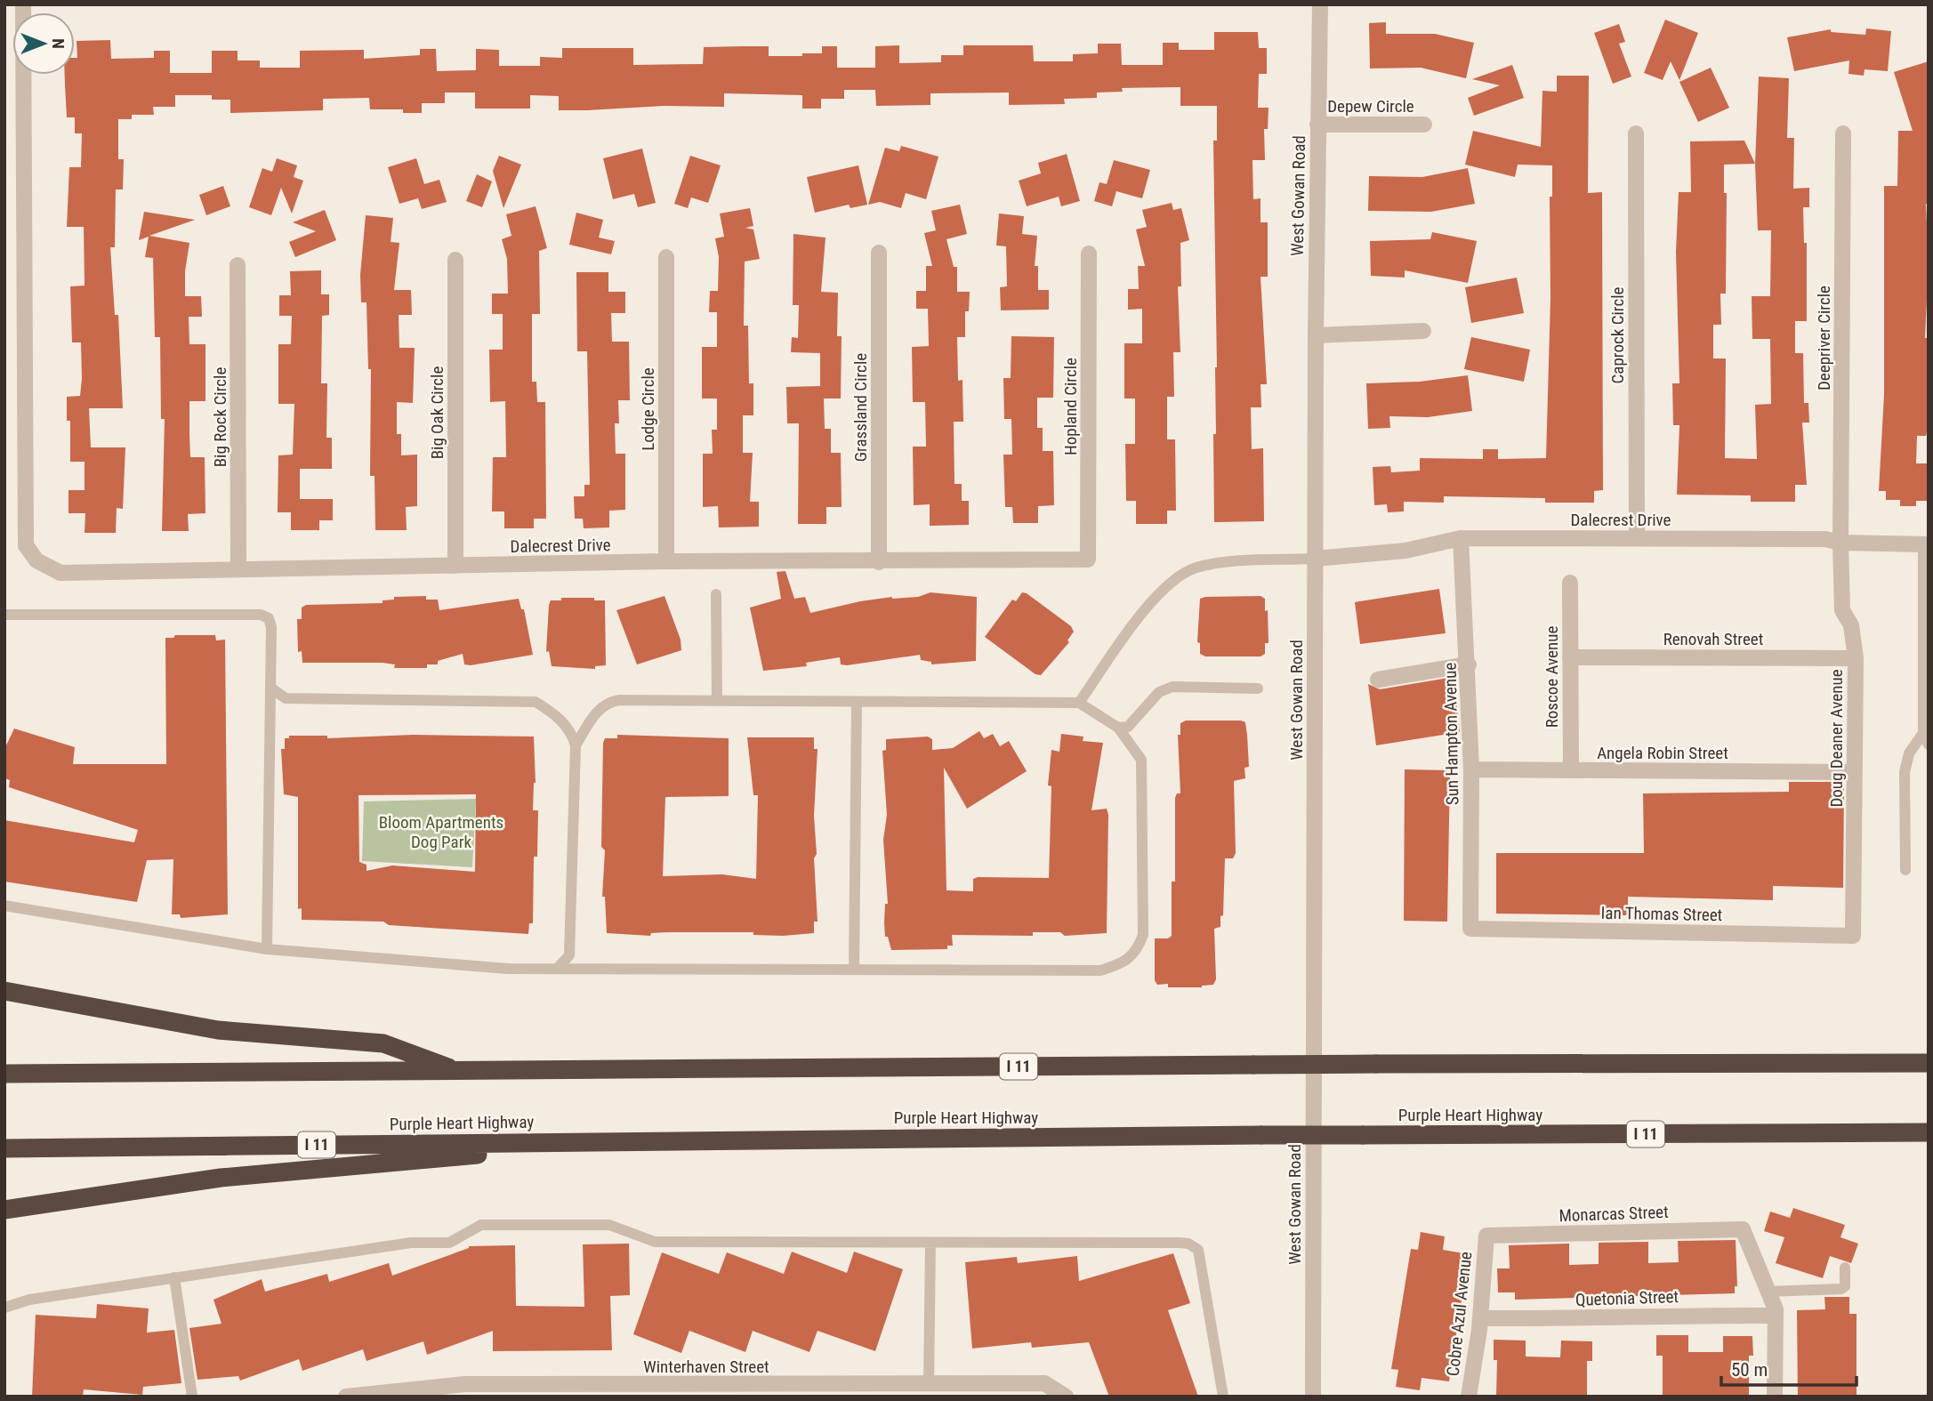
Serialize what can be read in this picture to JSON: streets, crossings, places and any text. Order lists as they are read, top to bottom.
{
  "streets": {
    "highway": ["I 11", "Purple Heart Highway"],
    "street": [
      "Depew Circle",
      "West Gowan Road",
      "Caprock Circle",
      "Deepriver Circle",
      "Hopland Circle",
      "Grassland Circle",
      "Lodge Circle",
      "Big Oak Circle",
      "Big Rock Circle",
      "Dalecrest Drive",
      "Renovah Street",
      "Roscoe Avenue",
      "Sun Hampton Avenue",
      "Doug Deaner Avenue",
      "Angela Robin Street",
      "Ian Thomas Street",
      "Monarcas Street",
      "Quetonia Street",
      "Cobre Azul Avenue",
      "Winterhaven Street"
    ]
  },
  "crossings": [
    ["Depew Circle", "West Gowan Road"],
    ["West Gowan Road", "Dalecrest Drive"],
    ["Caprock Circle", "Dalecrest Drive"],
    ["Deepriver Circle", "Dalecrest Drive"],
    ["Deepriver Circle", "Doug Deaner Avenue"],
    ["Hopland Circle", "Dalecrest Drive"],
    ["Grassland Circle", "Dalecrest Drive"],
    ["Lodge Circle", "Dalecrest Drive"],
    ["Big Oak Circle", "Dalecrest Drive"],
    ["Big Rock Circle", "Dalecrest Drive"],
    ["Dalecrest Drive", "Sun Hampton Avenue"],
    ["Dalecrest Drive", "Doug Deaner Avenue"],
    ["Renovah Street", "Roscoe Avenue"],
    ["Renovah Street", "Doug Deaner Avenue"],
    ["Roscoe Avenue", "Angela Robin Street"],
    ["Sun Hampton Avenue", "Angela Robin Street"],
    ["Sun Hampton Avenue", "Ian Thomas Street"],
    ["Doug Deaner Avenue", "Angela Robin Street"],
    ["Doug Deaner Avenue", "Ian Thomas Street"],
    ["Monarcas Street", "Cobre Azul Avenue"],
    ["Quetonia Street", "Cobre Azul Avenue"]
  ],
  "parks": ["Bloom Apartments Dog Park"],
  "scale_bar": "50 m",
  "north": "right"
}
